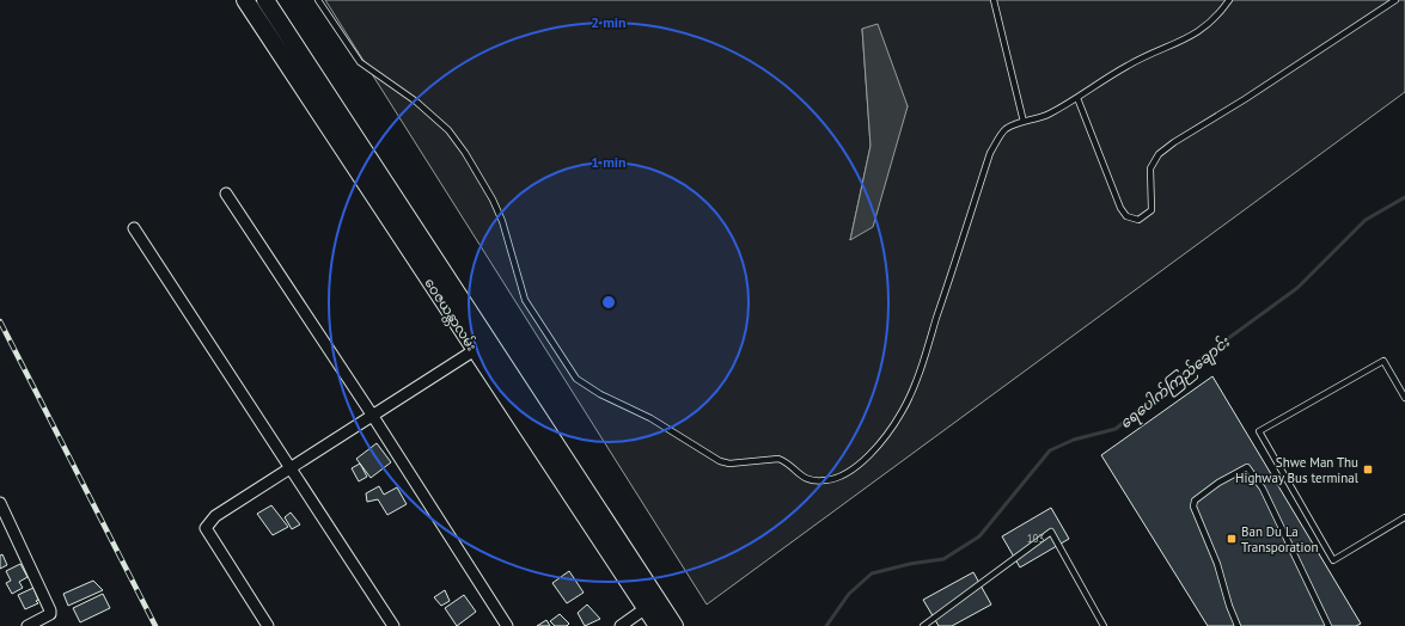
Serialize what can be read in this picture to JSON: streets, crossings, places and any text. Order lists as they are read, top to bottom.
{
  "streets": {
    "main road": ["ဝေဇယန္တာလမ်း"]
  },
  "water": ["ရေပေါက်ကြည်ချောင်း"],
  "places": {
    "transit": ["Shwe Man Thu Highway Bus terminal", "Ban Du La Transporation"]
  },
  "house_numbers": ["103"],
  "rings": ["2 min", "1 min"]
}
